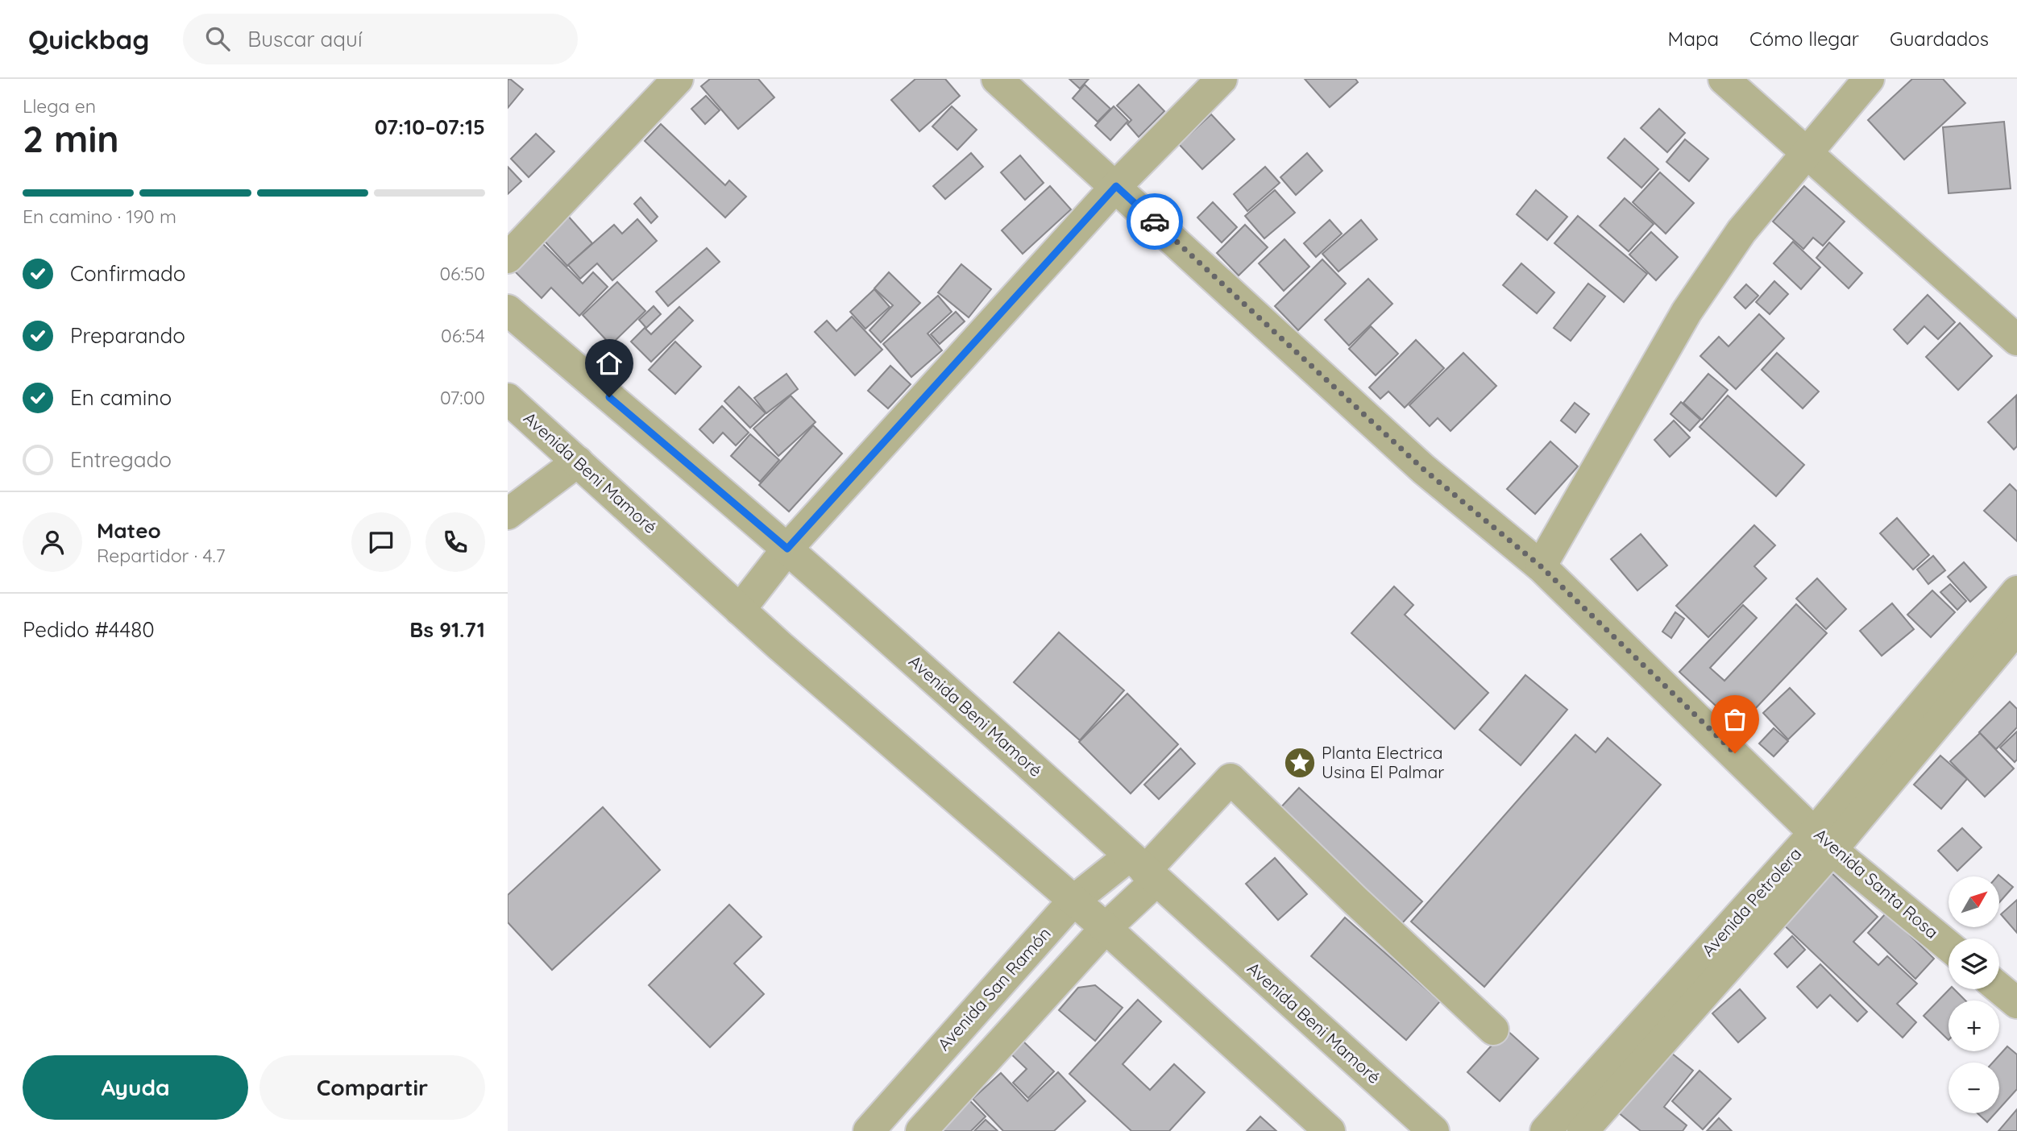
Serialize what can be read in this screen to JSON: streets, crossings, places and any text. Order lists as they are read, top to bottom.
{
  "streets": {
    "street": [
      "Avenida Beni Mamoré",
      "Avenida Santa Rosa",
      "Avenida Petrolera",
      "Avenida San Ramón"
    ]
  },
  "crossings": [
    ["Avenida Beni Mamoré", "Avenida San Ramón"],
    ["Avenida Santa Rosa", "Avenida Petrolera"]
  ],
  "places": {
    "place": ["Planta Electrica Usina El Palmar"]
  },
  "north": "top right",
  "page": {
    "header": "Quickbag",
    "search": "Buscar aquí",
    "nav": ["Mapa", "Cómo llegar", "Guardados"],
    "heading": ["2 min", "Llega en", "07:10–07:15"],
    "panel": [
      "Mateo",
      "Repartidor · 4.7",
      "Pedido #4480",
      "Bs 91.71"
    ],
    "bar": "En camino · 190 m",
    "list": [
      ["Confirmado", "06:50"],
      ["Preparando", "06:54"],
      ["En camino", "07:00"],
      "Entregado"
    ],
    "map_buttons": ["+", "−"],
    "buttons": ["Ayuda", "Compartir"]
  }
}
